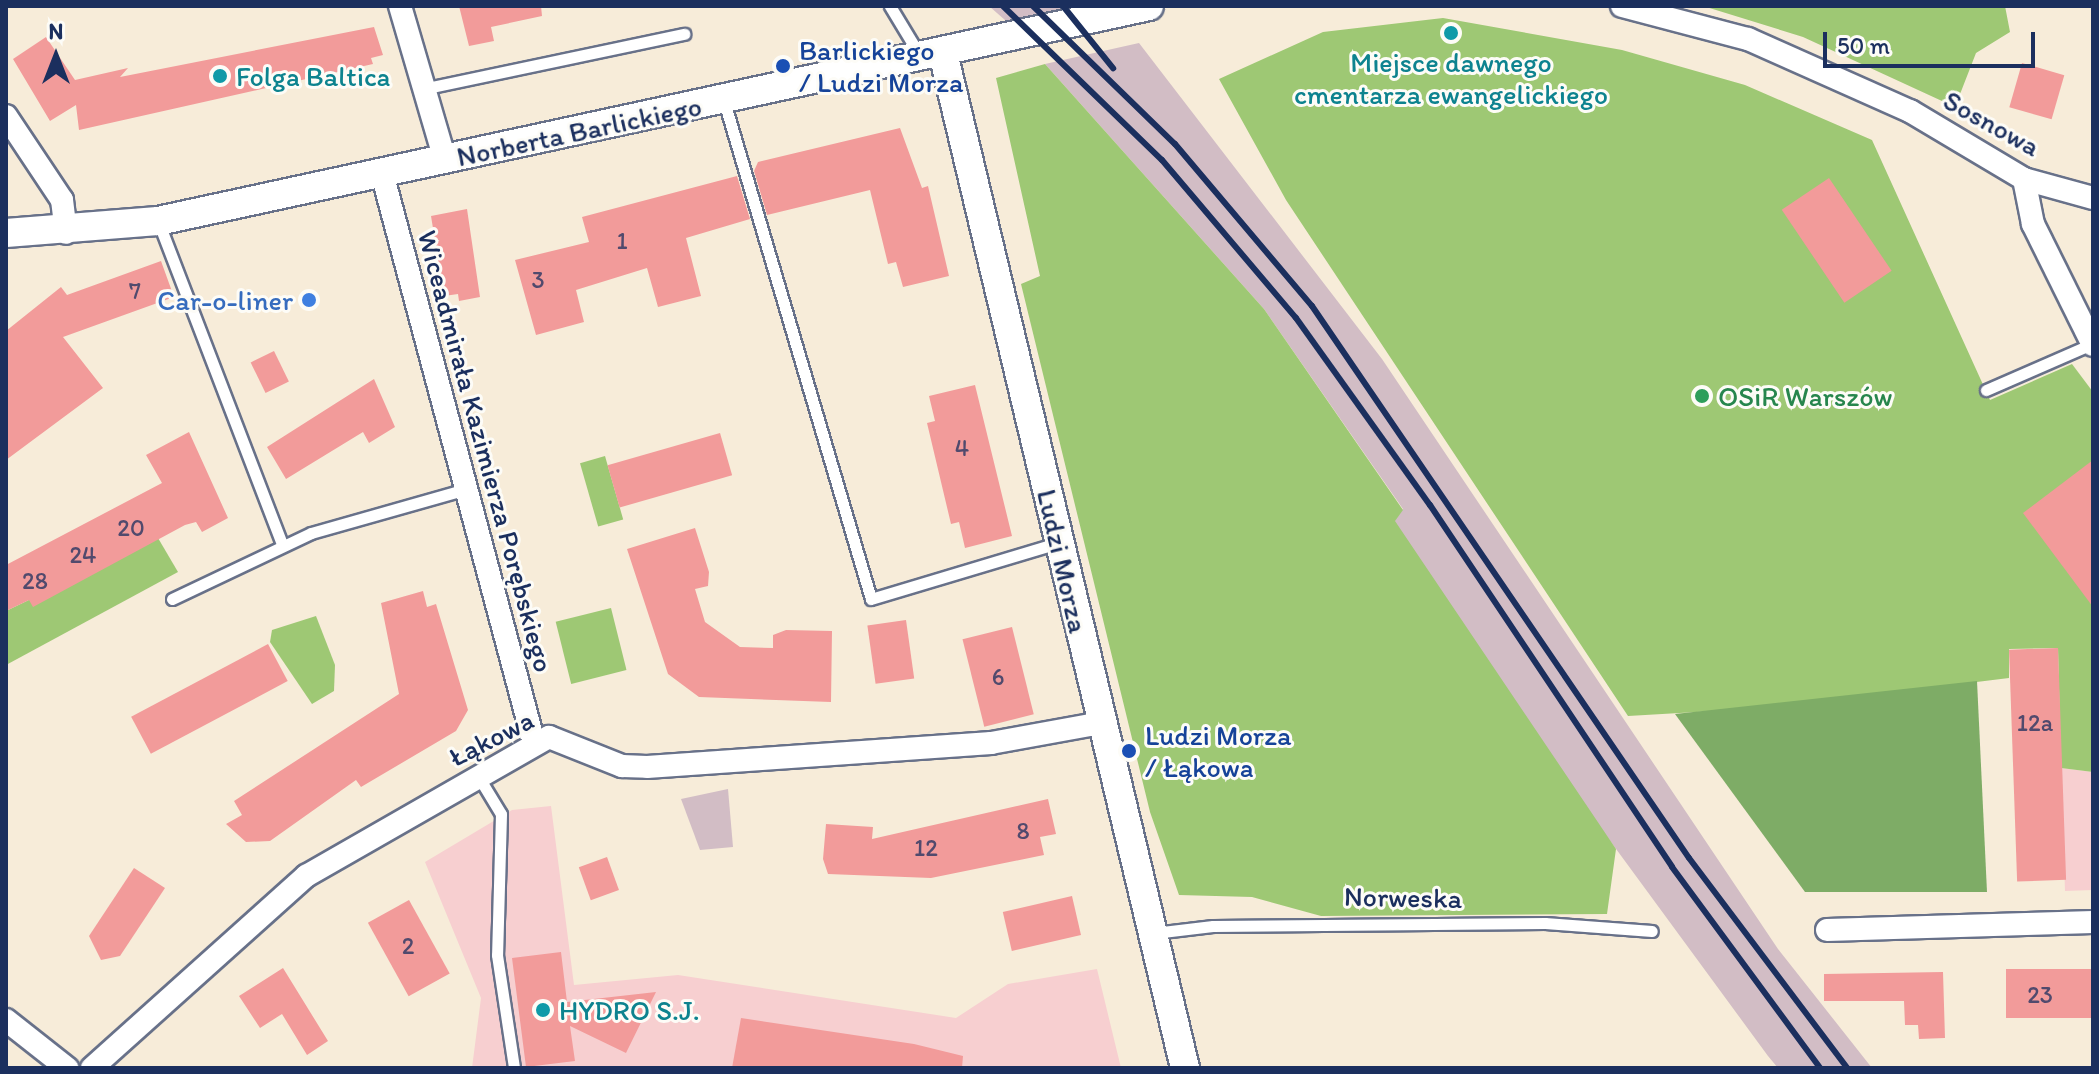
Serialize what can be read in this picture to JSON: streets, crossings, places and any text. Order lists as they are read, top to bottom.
{
  "streets": {
    "street": [
      "Sosnowa",
      "Norberta Barlickiego",
      "Wiceadmirała Kazimierza Porębskiego",
      "Ludzi Morza",
      "Łąkowa"
    ],
    "lane": ["Norweska"]
  },
  "crossings": [
    ["Norberta Barlickiego", "Wiceadmirała Kazimierza Porębskiego"],
    ["Norberta Barlickiego", "Ludzi Morza"],
    ["Wiceadmirała Kazimierza Porębskiego", "Łąkowa"],
    ["Ludzi Morza", "Łąkowa"],
    ["Ludzi Morza", "Norweska"]
  ],
  "places": [
    "Miejsce dawnego cmentarza ewangelickiego",
    "Barlickiego / Ludzi Morza",
    "Folga Baltica",
    "Car-o-liner",
    "OSiR Warszów",
    "Ludzi Morza / Łąkowa",
    "HYDRO S.J."
  ],
  "house_numbers": [
    "1",
    "3",
    "7",
    "4",
    "20",
    "24",
    "28",
    "6",
    "12a",
    "8",
    "12",
    "2",
    "23"
  ],
  "scale_bar": "50 m",
  "north": "top"
}
